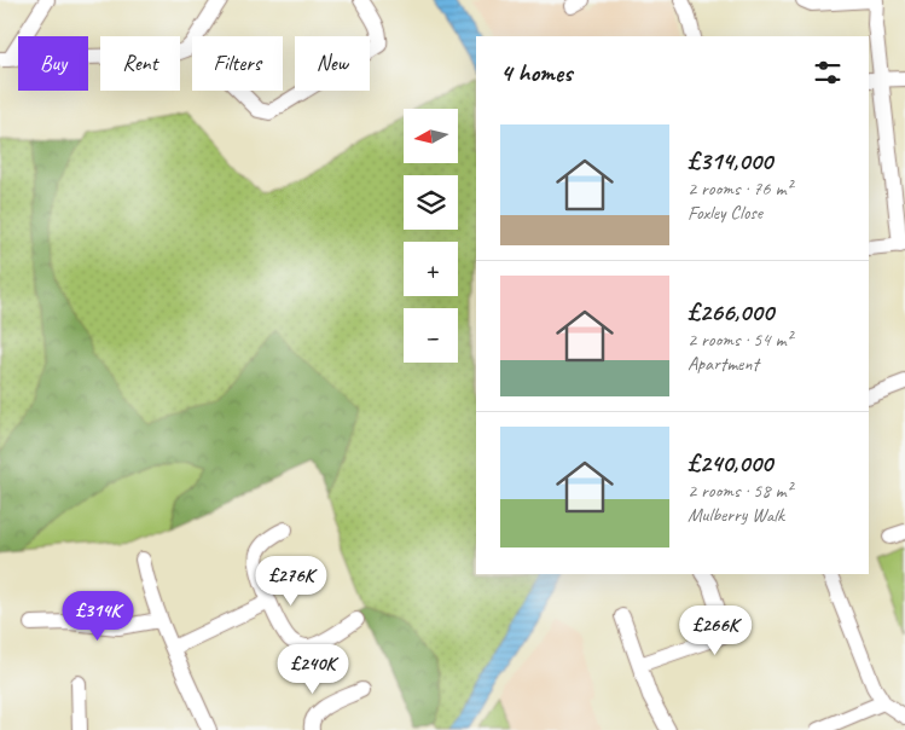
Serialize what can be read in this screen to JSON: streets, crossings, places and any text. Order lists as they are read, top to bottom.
{
  "north": "left",
  "page": {
    "chip": [
      "Buy",
      "Rent",
      "Filters",
      "New"
    ],
    "heading": "4 homes",
    "map_buttons": ["+", "−"],
    "list": [
      {
        "name": "£314,000",
        "note": "2 rooms · 76 m² · Foxley Close"
      },
      {
        "name": "£266,000",
        "note": "2 rooms · 54 m² · Apartment"
      },
      {
        "name": "£240,000",
        "note": "2 rooms · 58 m² · Mulberry Walk"
      }
    ],
    "price": [
      "£276K",
      "£314K",
      "£266K",
      "£240K"
    ]
  }
}
